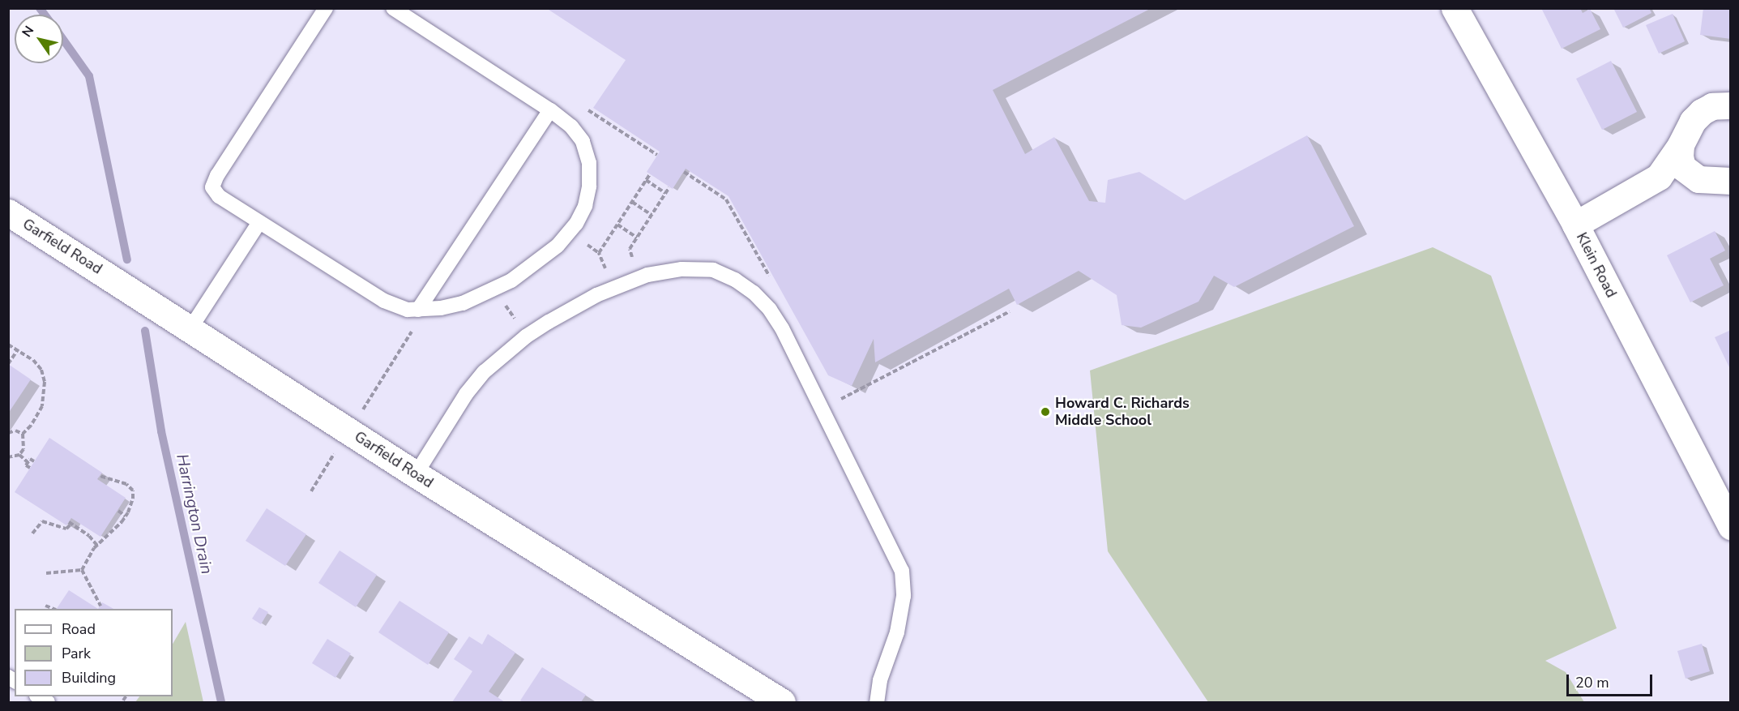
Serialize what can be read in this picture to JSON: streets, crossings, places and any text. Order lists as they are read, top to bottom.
{
  "streets": {
    "street": ["Garfield Road", "Klein Road"]
  },
  "water": ["Harrington Drain"],
  "places": ["Howard C. Richards Middle School"],
  "legend": ["Road", "Park", "Building"],
  "scale_bar": "20 m",
  "north": "top left"
}
